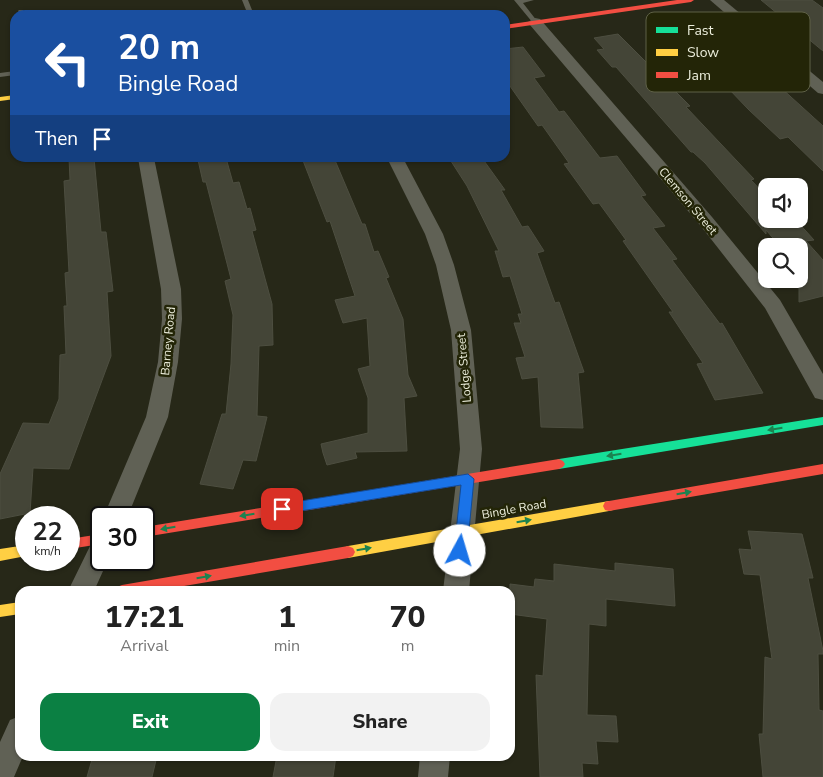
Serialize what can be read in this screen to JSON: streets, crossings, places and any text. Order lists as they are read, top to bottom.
{
  "streets": {
    "main road": ["Bingle Road"],
    "street": ["Clemson Street", "Barney Road", "Lodge Street"]
  },
  "crossings": [
    ["Lodge Street", "Bingle Road"]
  ],
  "legend": ["Fast", "Slow", "Jam"],
  "page": {
    "turn": ["20 m", "Bingle Road"],
    "then": "Then",
    "speed": "22 km/h",
    "limit": "30",
    "eta": [
      "17:21",
      "Arrival",
      "1",
      "min",
      "70",
      "m"
    ],
    "buttons": ["Exit", "Share"]
  }
}
